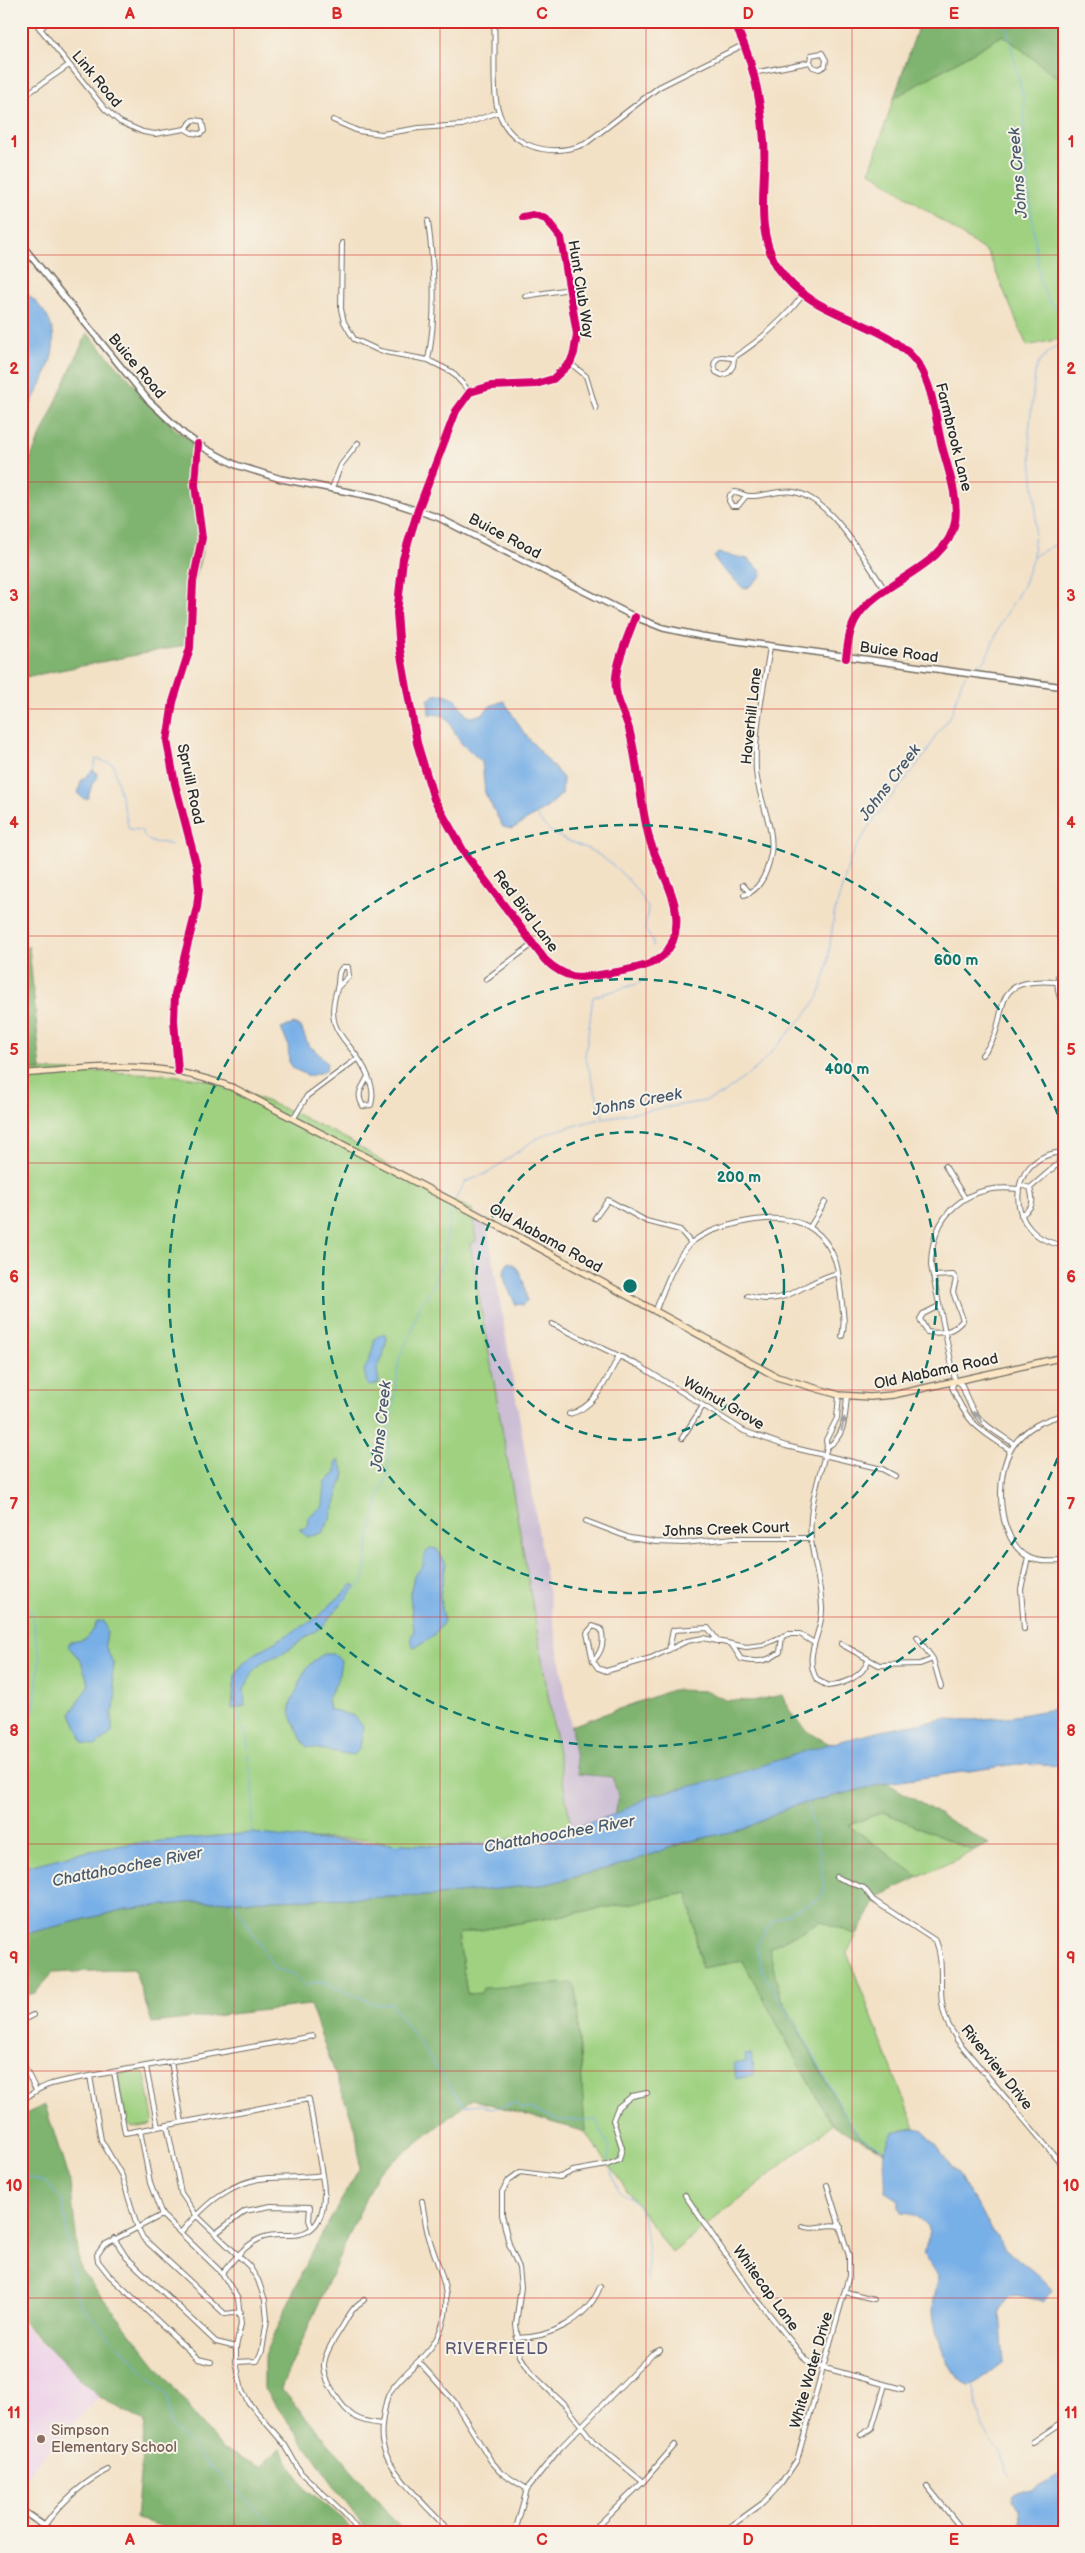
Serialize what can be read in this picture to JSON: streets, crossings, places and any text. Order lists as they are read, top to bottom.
{
  "streets": {
    "main road": ["Old Alabama Road"],
    "street": [
      "Link Road",
      "Hunt Club Way",
      "Buice Road",
      "Farmbrook Lane",
      "Haverhill Lane",
      "Spruill Road",
      "Red Bird Lane",
      "Walnut Grove",
      "Johns Creek Court",
      "Riverview Drive",
      "Whitecap Lane",
      "White Water Drive"
    ]
  },
  "crossings": [
    ["Buice Road", "Farmbrook Lane"],
    ["Buice Road", "Haverhill Lane"],
    ["Buice Road", "Spruill Road"],
    ["Buice Road", "Red Bird Lane"],
    ["Spruill Road", "Old Alabama Road"],
    ["Whitecap Lane", "White Water Drive"]
  ],
  "districts": ["RIVERFIELD"],
  "water": ["Johns Creek", "Chattahoochee River"],
  "places": ["Simpson Elementary School"],
  "grid": {
    "columns": [
      "A",
      "B",
      "C",
      "D",
      "E"
    ],
    "rows": [
      "1",
      "2",
      "3",
      "4",
      "5",
      "6",
      "7",
      "8",
      "9",
      "10",
      "11"
    ]
  },
  "rings": ["600 m", "400 m", "200 m"]
}
